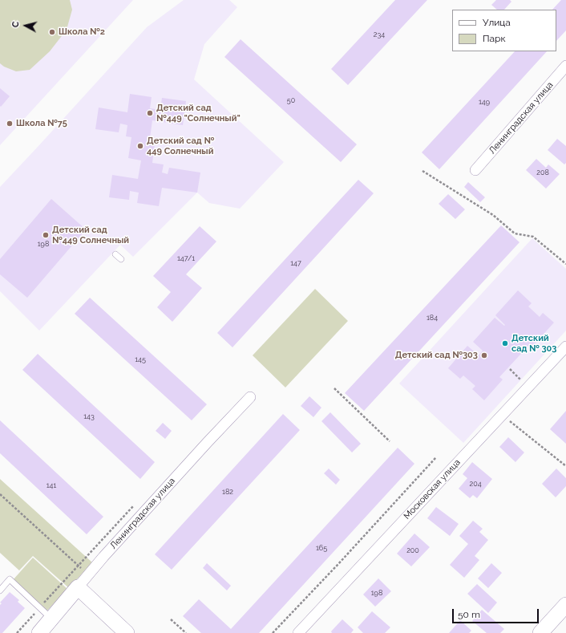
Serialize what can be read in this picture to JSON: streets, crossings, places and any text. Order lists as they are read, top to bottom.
{
  "streets": {
    "street": ["Ленинградская улица", "Московская улица"]
  },
  "places": [
    "Школа №2",
    "Детский сад №449 \"Солнечный\"",
    "Школа №75",
    "Детский сад № 449 Солнечный",
    "Детский сад №449 Солнечный",
    "Детский сад № 303",
    "Детский сад №303"
  ],
  "house_numbers": [
    "234",
    "50",
    "149",
    "208",
    "198",
    "147/1",
    "147",
    "184",
    "145",
    "143",
    "204",
    "141",
    "182",
    "165",
    "200",
    "198"
  ],
  "legend": ["Улица", "Парк"],
  "scale_bar": "50 m",
  "north": "left"
}
